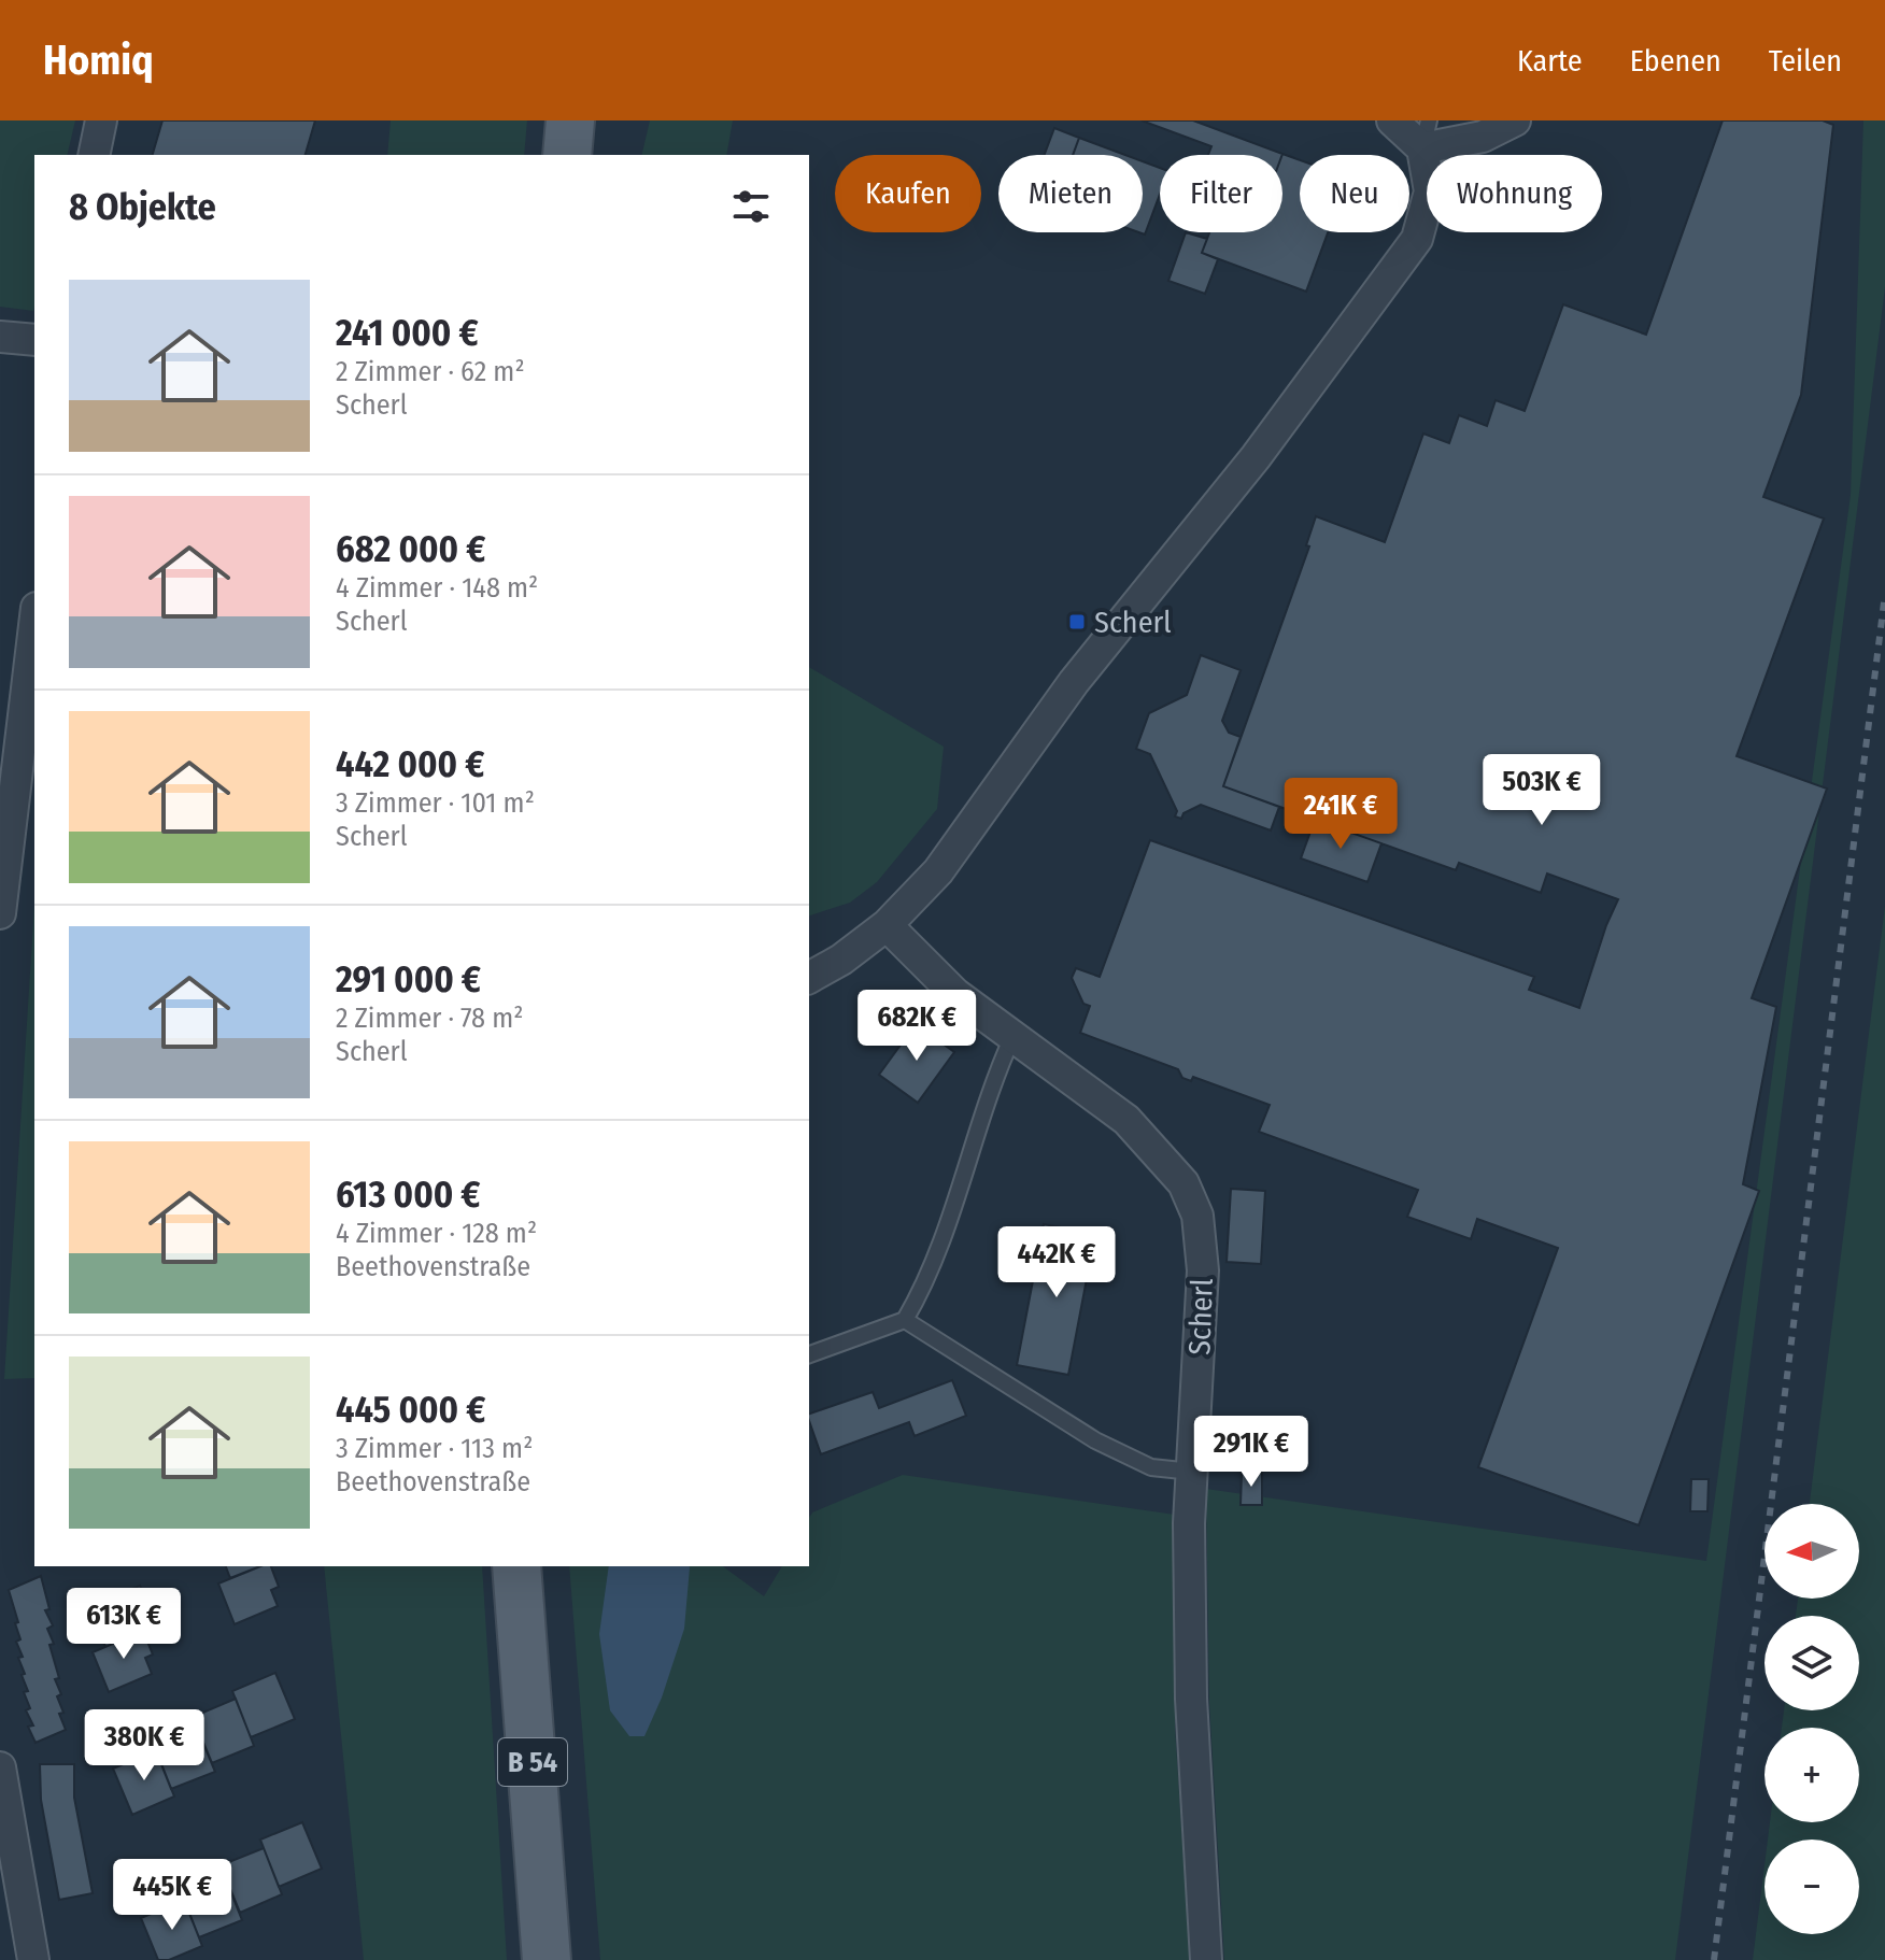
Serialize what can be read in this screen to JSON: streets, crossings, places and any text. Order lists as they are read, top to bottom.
{
  "streets": {
    "main road": ["B 54"],
    "street": ["Scherl"]
  },
  "places": {
    "transit": ["Scherl"]
  },
  "north": "left",
  "page": {
    "header": "Homiq",
    "nav": ["Karte", "Ebenen", "Teilen"],
    "chip": [
      "Kaufen",
      "Mieten",
      "Filter",
      "Neu",
      "Wohnung"
    ],
    "heading": "8 Objekte",
    "list": [
      {
        "name": "241 000 €",
        "note": "2 Zimmer · 62 m² · Scherl"
      },
      {
        "name": "682 000 €",
        "note": "4 Zimmer · 148 m² · Scherl"
      },
      {
        "name": "442 000 €",
        "note": "3 Zimmer · 101 m² · Scherl"
      },
      {
        "name": "291 000 €",
        "note": "2 Zimmer · 78 m² · Scherl"
      },
      {
        "name": "613 000 €",
        "note": "4 Zimmer · 128 m² · Beethovenstraße"
      },
      {
        "name": "445 000 €",
        "note": "3 Zimmer · 113 m² · Beethovenstraße"
      }
    ],
    "price": [
      "503K €",
      "241K €",
      "682K €",
      "442K €",
      "291K €",
      "613K €",
      "380K €",
      "445K €"
    ],
    "map_buttons": ["+", "−"]
  }
}
